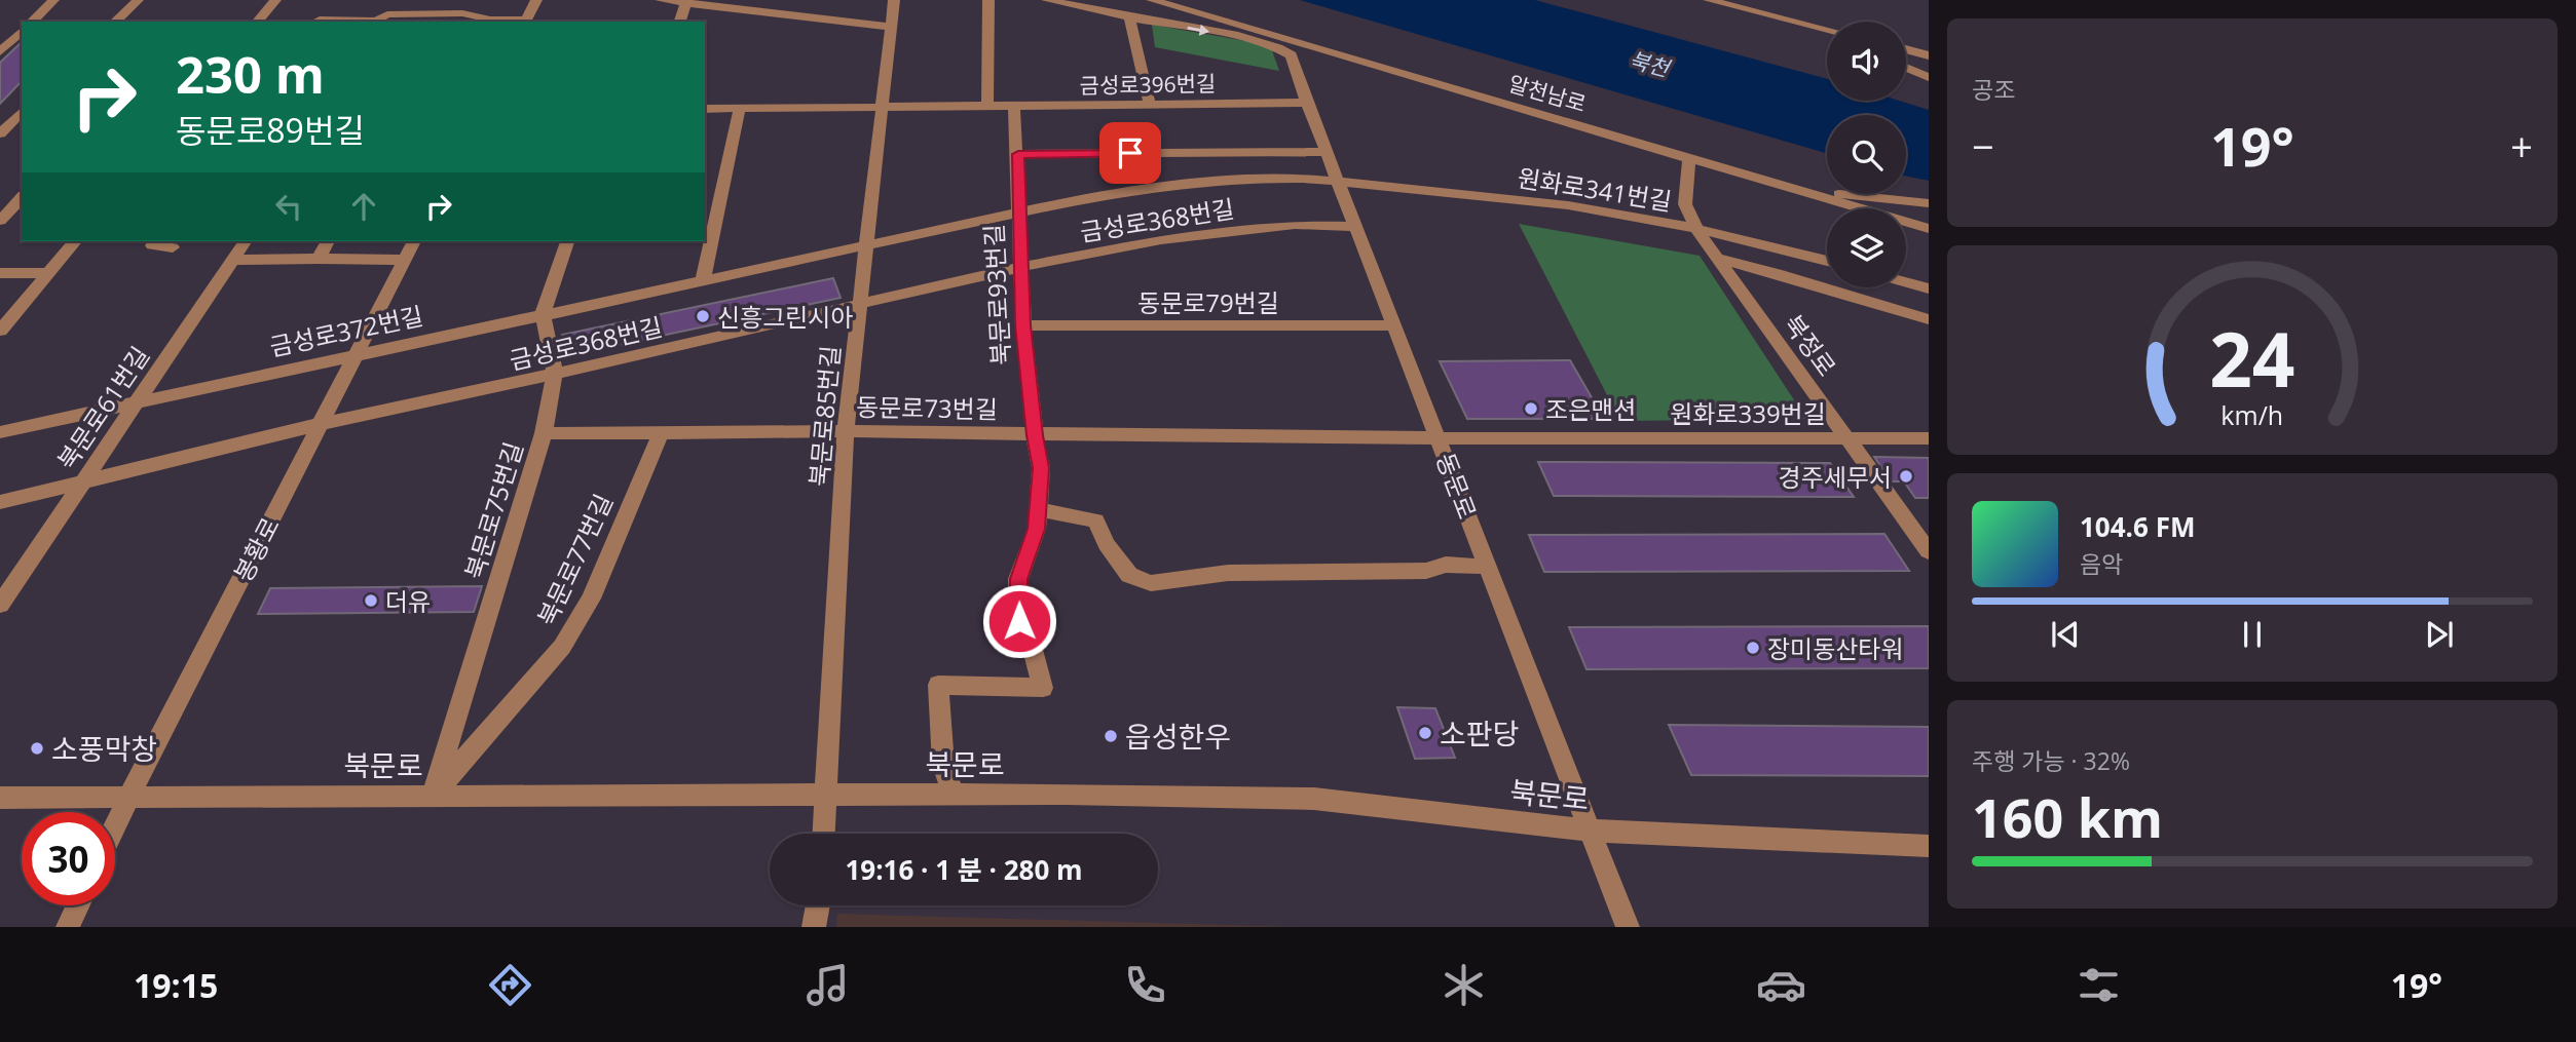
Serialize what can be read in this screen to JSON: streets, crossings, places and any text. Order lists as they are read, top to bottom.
{
  "streets": {
    "street": [
      "금성로396번길",
      "알천남로",
      "원화로341번길",
      "금성로368번길",
      "북문로93번길",
      "동문로79번길",
      "금성로372번길",
      "북정로",
      "북문로61번길",
      "동문로73번길",
      "원화로339번길",
      "북문로85번길",
      "동문로",
      "북문로75번길",
      "봉황로",
      "북문로77번길",
      "북문로"
    ]
  },
  "crossings": [
    ["금성로396번길", "북문로93번길"],
    ["금성로396번길", "북문로85번길"],
    ["금성로396번길", "동문로"],
    ["알천남로", "북정로"],
    ["원화로341번길", "금성로372번길"],
    ["원화로341번길", "북정로"],
    ["원화로341번길", "동문로"],
    ["금성로368번길", "북문로93번길"],
    ["금성로368번길", "북문로61번길"],
    ["금성로368번길", "북문로85번길"],
    ["금성로368번길", "동문로"],
    ["금성로368번길", "북문로75번길"],
    ["금성로368번길", "봉황로"],
    ["북문로93번길", "동문로79번길"],
    ["북문로93번길", "금성로372번길"],
    ["북문로93번길", "동문로73번길"],
    ["북문로93번길", "북문로"],
    ["동문로79번길", "동문로"],
    ["금성로372번길", "북문로61번길"],
    ["금성로372번길", "북문로85번길"],
    ["금성로372번길", "동문로"],
    ["금성로372번길", "북문로75번길"],
    ["금성로372번길", "봉황로"],
    ["북정로", "원화로339번길"],
    ["동문로73번길", "원화로339번길"],
    ["동문로73번길", "북문로85번길"],
    ["동문로73번길", "동문로"],
    ["동문로73번길", "북문로75번길"],
    ["동문로73번길", "북문로77번길"],
    ["원화로339번길", "동문로"],
    ["북문로85번길", "북문로"],
    ["동문로", "북문로"],
    ["북문로75번길", "북문로77번길"],
    ["북문로75번길", "북문로"],
    ["봉황로", "북문로"],
    ["북문로77번길", "북문로"]
  ],
  "water": ["북천"],
  "places": [
    "신흥그린시아",
    "조은맨션",
    "경주세무서",
    "더유",
    "장미동산타워",
    "소판당",
    "읍성한우",
    "소풍막창"
  ],
  "page": {
    "tile": [
      "공조",
      ["주행 가능 · 32%", "160 km"]
    ],
    "turn": ["230 m", "동문로89번길"],
    "heat": ["−", "19°", "+"],
    "song": ["104.6 FM", "음악"],
    "limit": "30",
    "trip": "19:16 · 1 분 · 280 m",
    "tabs": ["19:15", "19°"],
    "gauge": ["24", "km/h"]
  }
}
